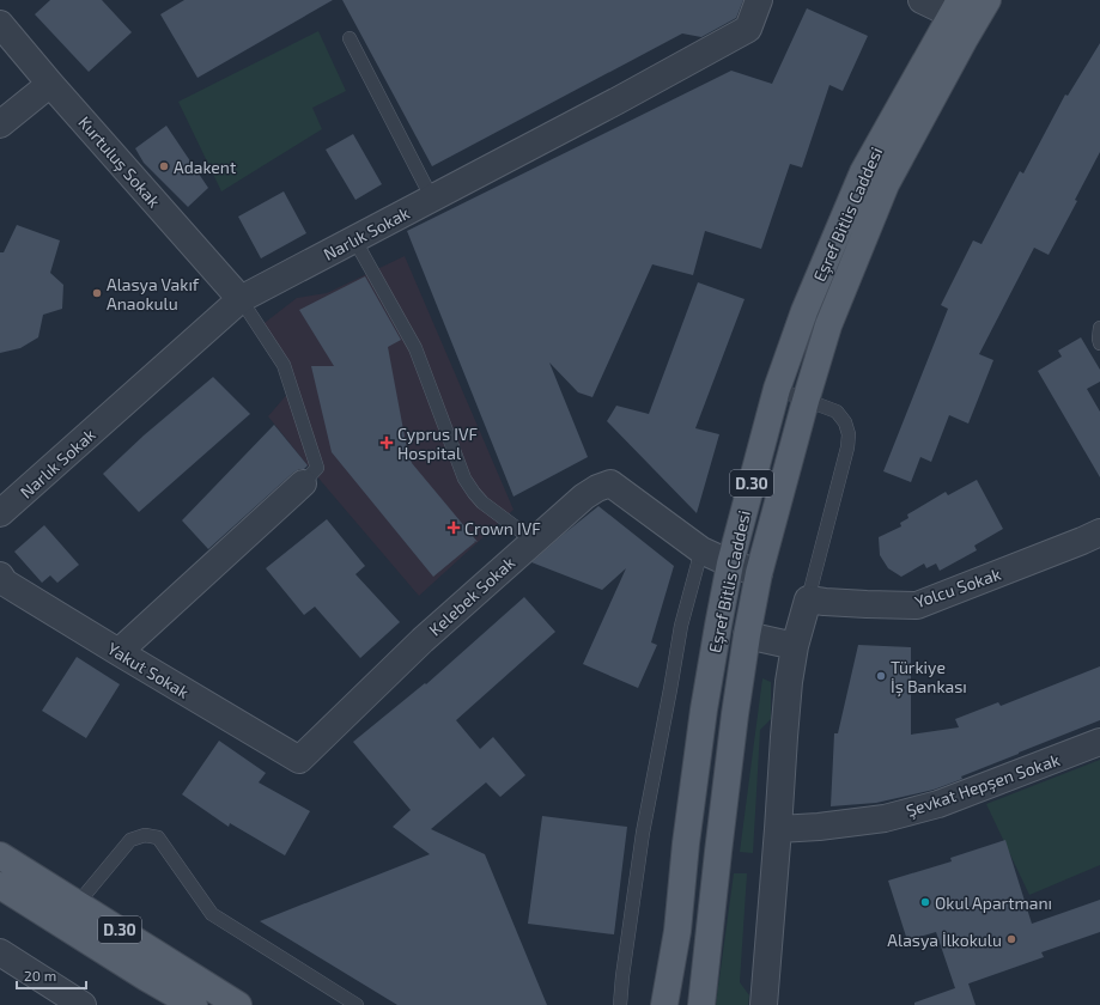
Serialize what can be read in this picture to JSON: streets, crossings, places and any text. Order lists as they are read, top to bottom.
{
  "streets": {
    "main road": ["Eşref Bitlis Caddesi", "D.30"],
    "street": [
      "Kurtuluş Sokak",
      "Narlık Sokak",
      "Yolcu Sokak",
      "Kelebek Sokak",
      "Yakut Sokak",
      "Şevkat Hepşen Sokak"
    ]
  },
  "crossings": [
    ["Kurtuluş Sokak", "Narlık Sokak"],
    ["Eşref Bitlis Caddesi", "Kelebek Sokak"],
    ["Kelebek Sokak", "Yakut Sokak"]
  ],
  "places": {
    "other": [
      "Adakent",
      "Alasya Vakıf Anaokulu",
      "Türkiye İş Bankası",
      "Okul Apartmanı",
      "Alasya İlkokulu"
    ],
    "health": ["Cyprus IVF Hospital", "Crown IVF"]
  },
  "scale_bar": "20 m"
}
